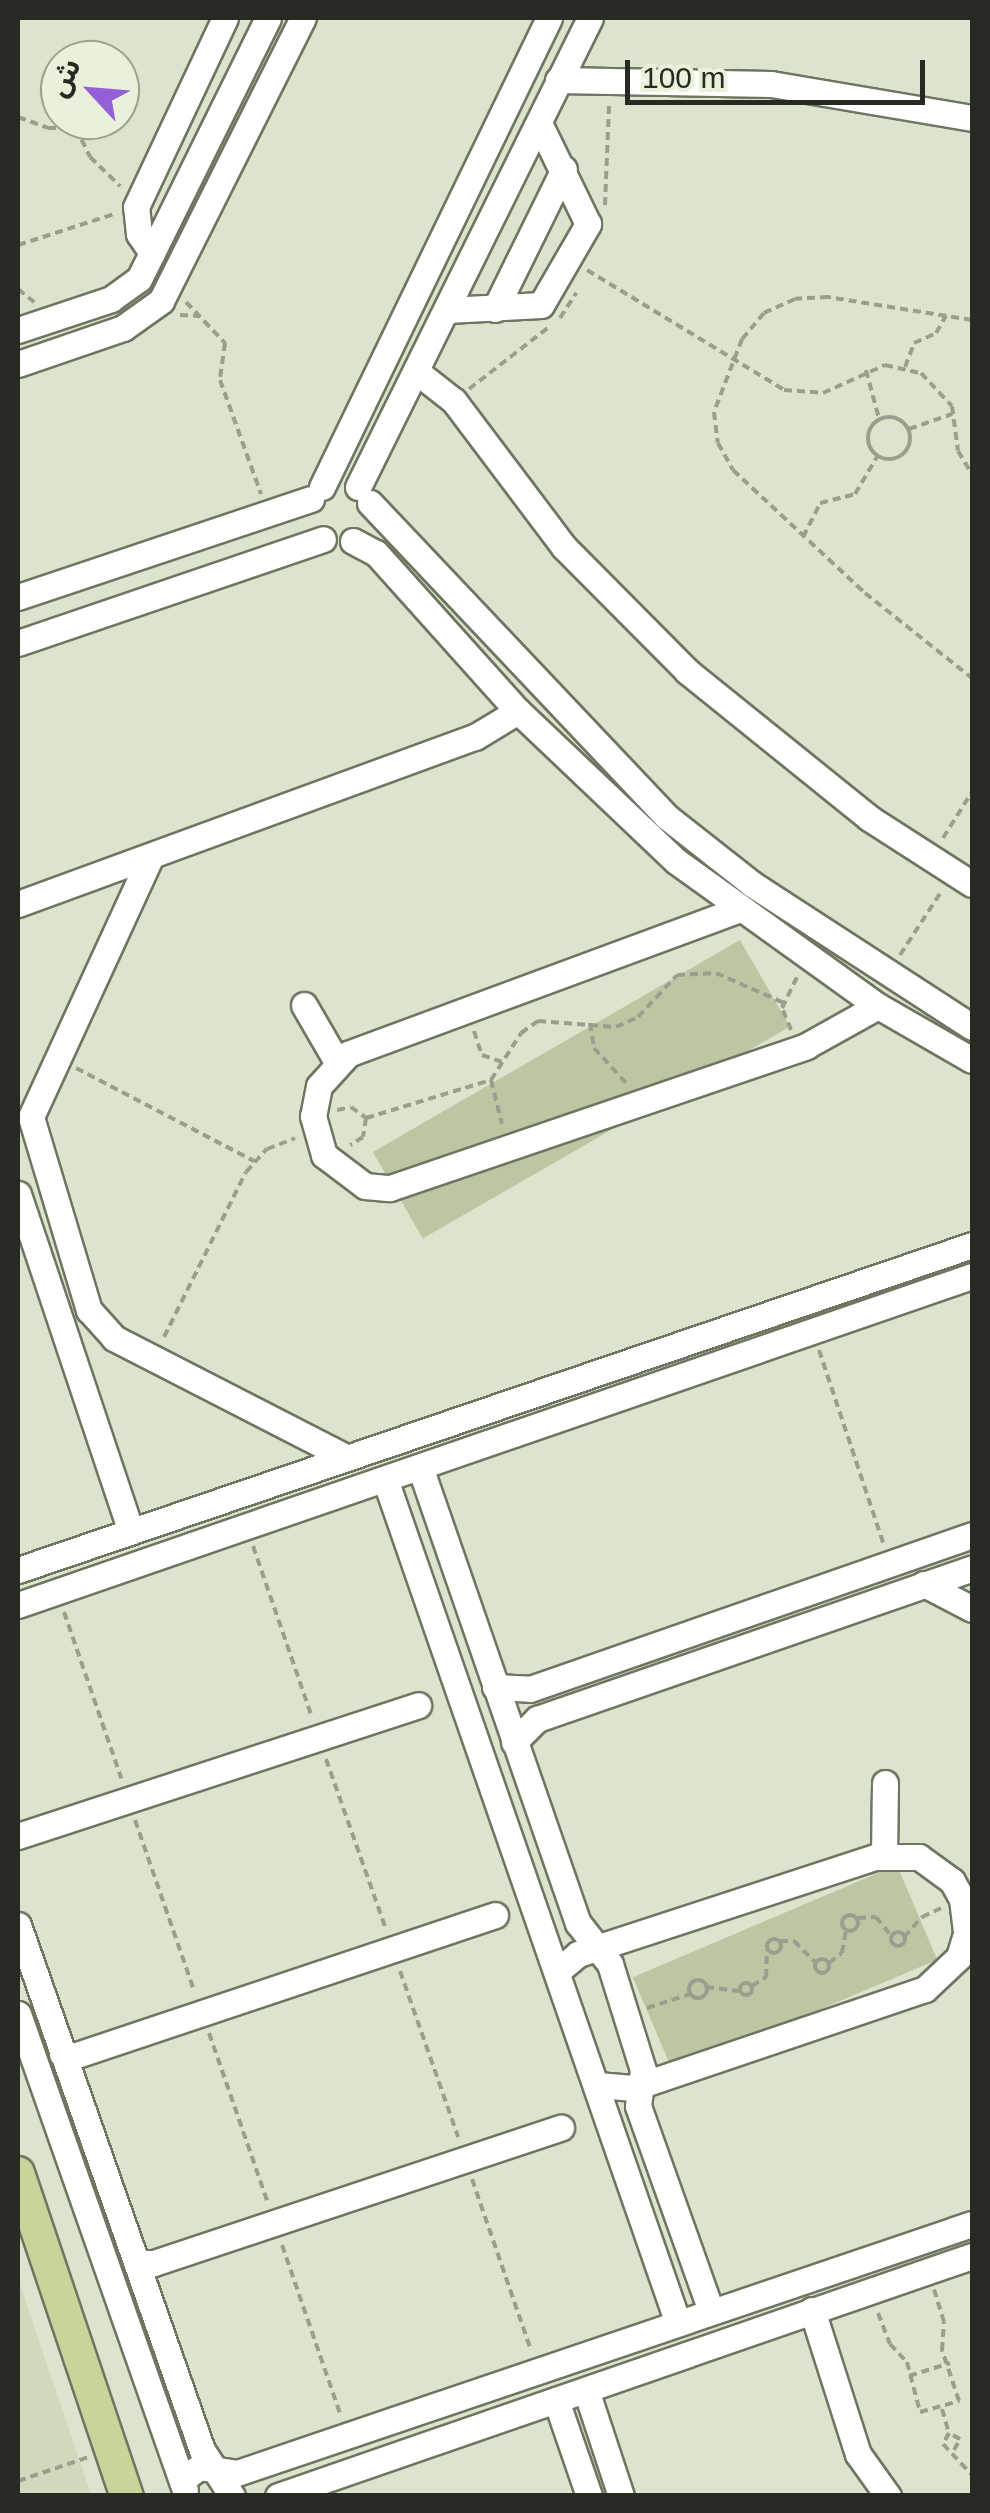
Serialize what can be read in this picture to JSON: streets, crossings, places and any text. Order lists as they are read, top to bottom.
{
  "scale_bar": "100 m",
  "north": "top left"
}
